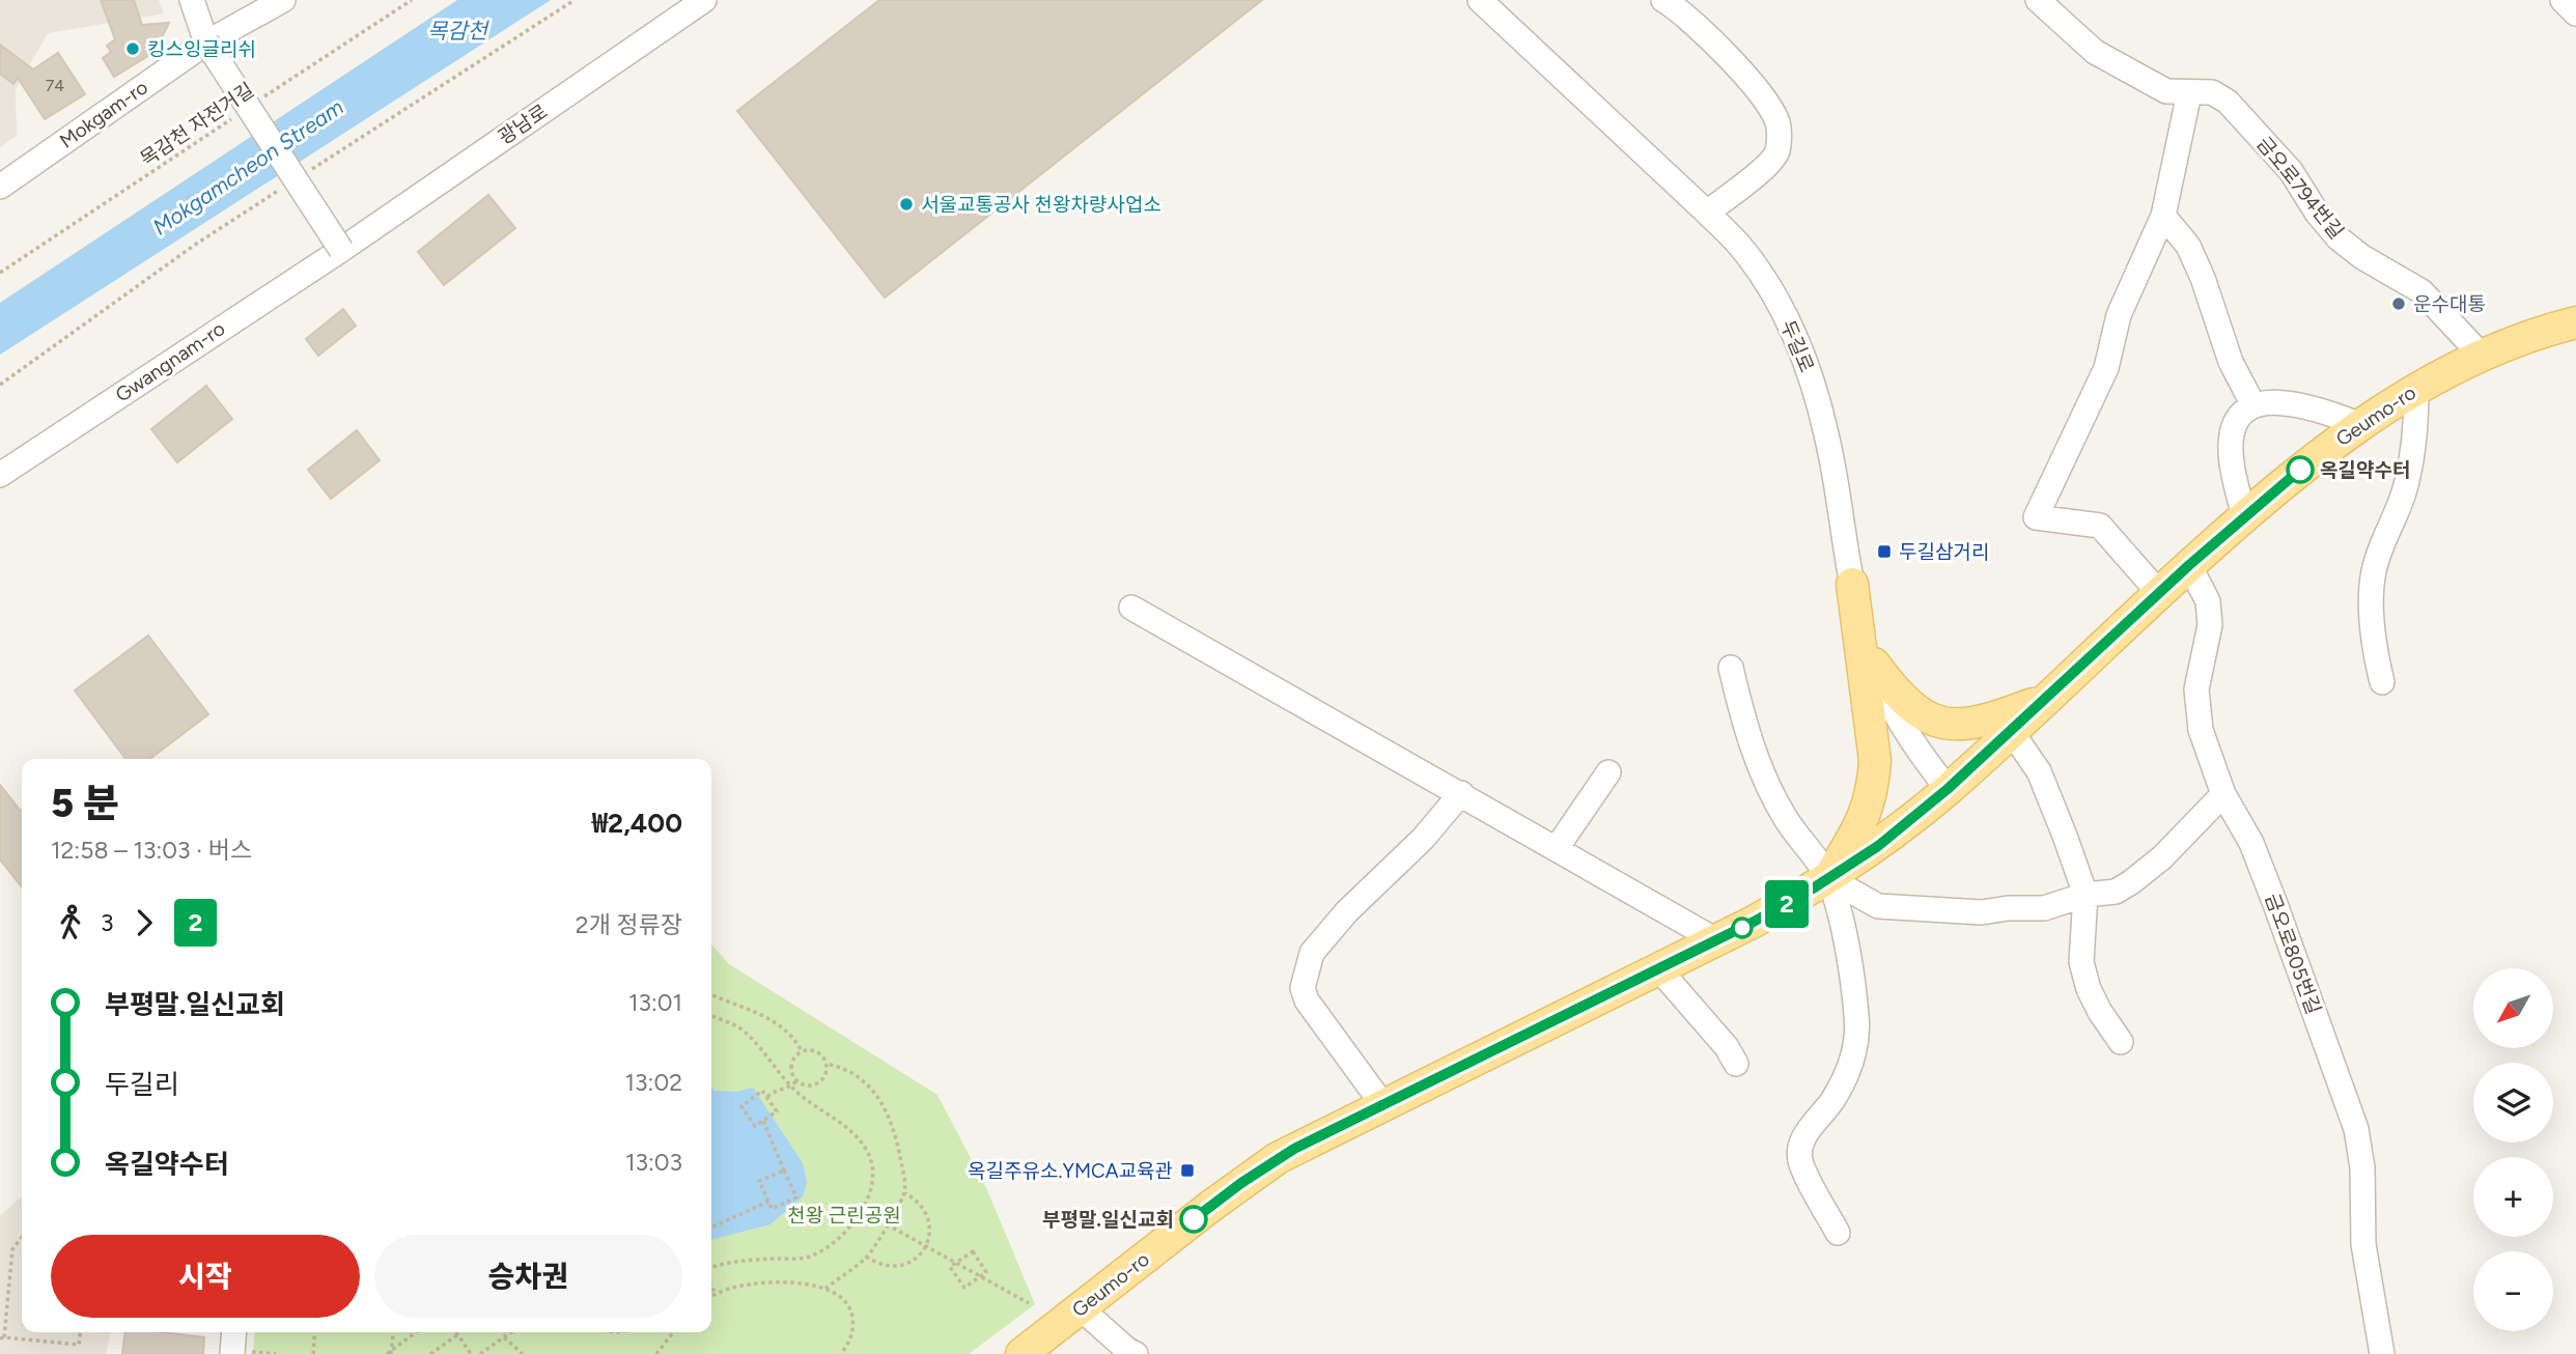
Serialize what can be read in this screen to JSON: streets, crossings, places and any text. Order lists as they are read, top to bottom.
{
  "streets": {
    "main road": ["Geumo-ro"],
    "street": [
      "Mokgam-ro",
      "광남로",
      "금오로794번길",
      "두길로",
      "Gwangnam-ro",
      "금오로805번길"
    ],
    "path": ["목감천 자전거길"]
  },
  "crossings": [
    ["광남로", "Gwangnam-ro"],
    ["금오로794번길", "Geumo-ro"],
    ["두길로", "Geumo-ro"],
    ["Geumo-ro", "금오로805번길"]
  ],
  "water": ["목감천", "Mokgamcheon Stream"],
  "parks": ["천왕 근린공원"],
  "places": {
    "other": [
      "킹스잉글리쉬",
      "서울교통공사 천왕차량사업소",
      "운수대통",
      "옥길약수터",
      "부평말.일신교회"
    ],
    "transit": ["두길삼거리", "옥길주유소.YMCA교육관"]
  },
  "lines": ["bus line 2"],
  "house_numbers": ["74"],
  "north": "bottom left",
  "page": {
    "on_map": "2",
    "heading": ["5 분", "12:58 – 13:03 · 버스", "₩2,400"],
    "legs": ["3", "2", "2개 정류장"],
    "list": [
      {
        "name": "부평말.일신교회",
        "value": "13:01"
      },
      {
        "name": "두길리",
        "value": "13:02"
      },
      {
        "name": "옥길약수터",
        "value": "13:03"
      }
    ],
    "map_buttons": ["+", "−"],
    "buttons": ["시작", "승차권"]
  }
}
